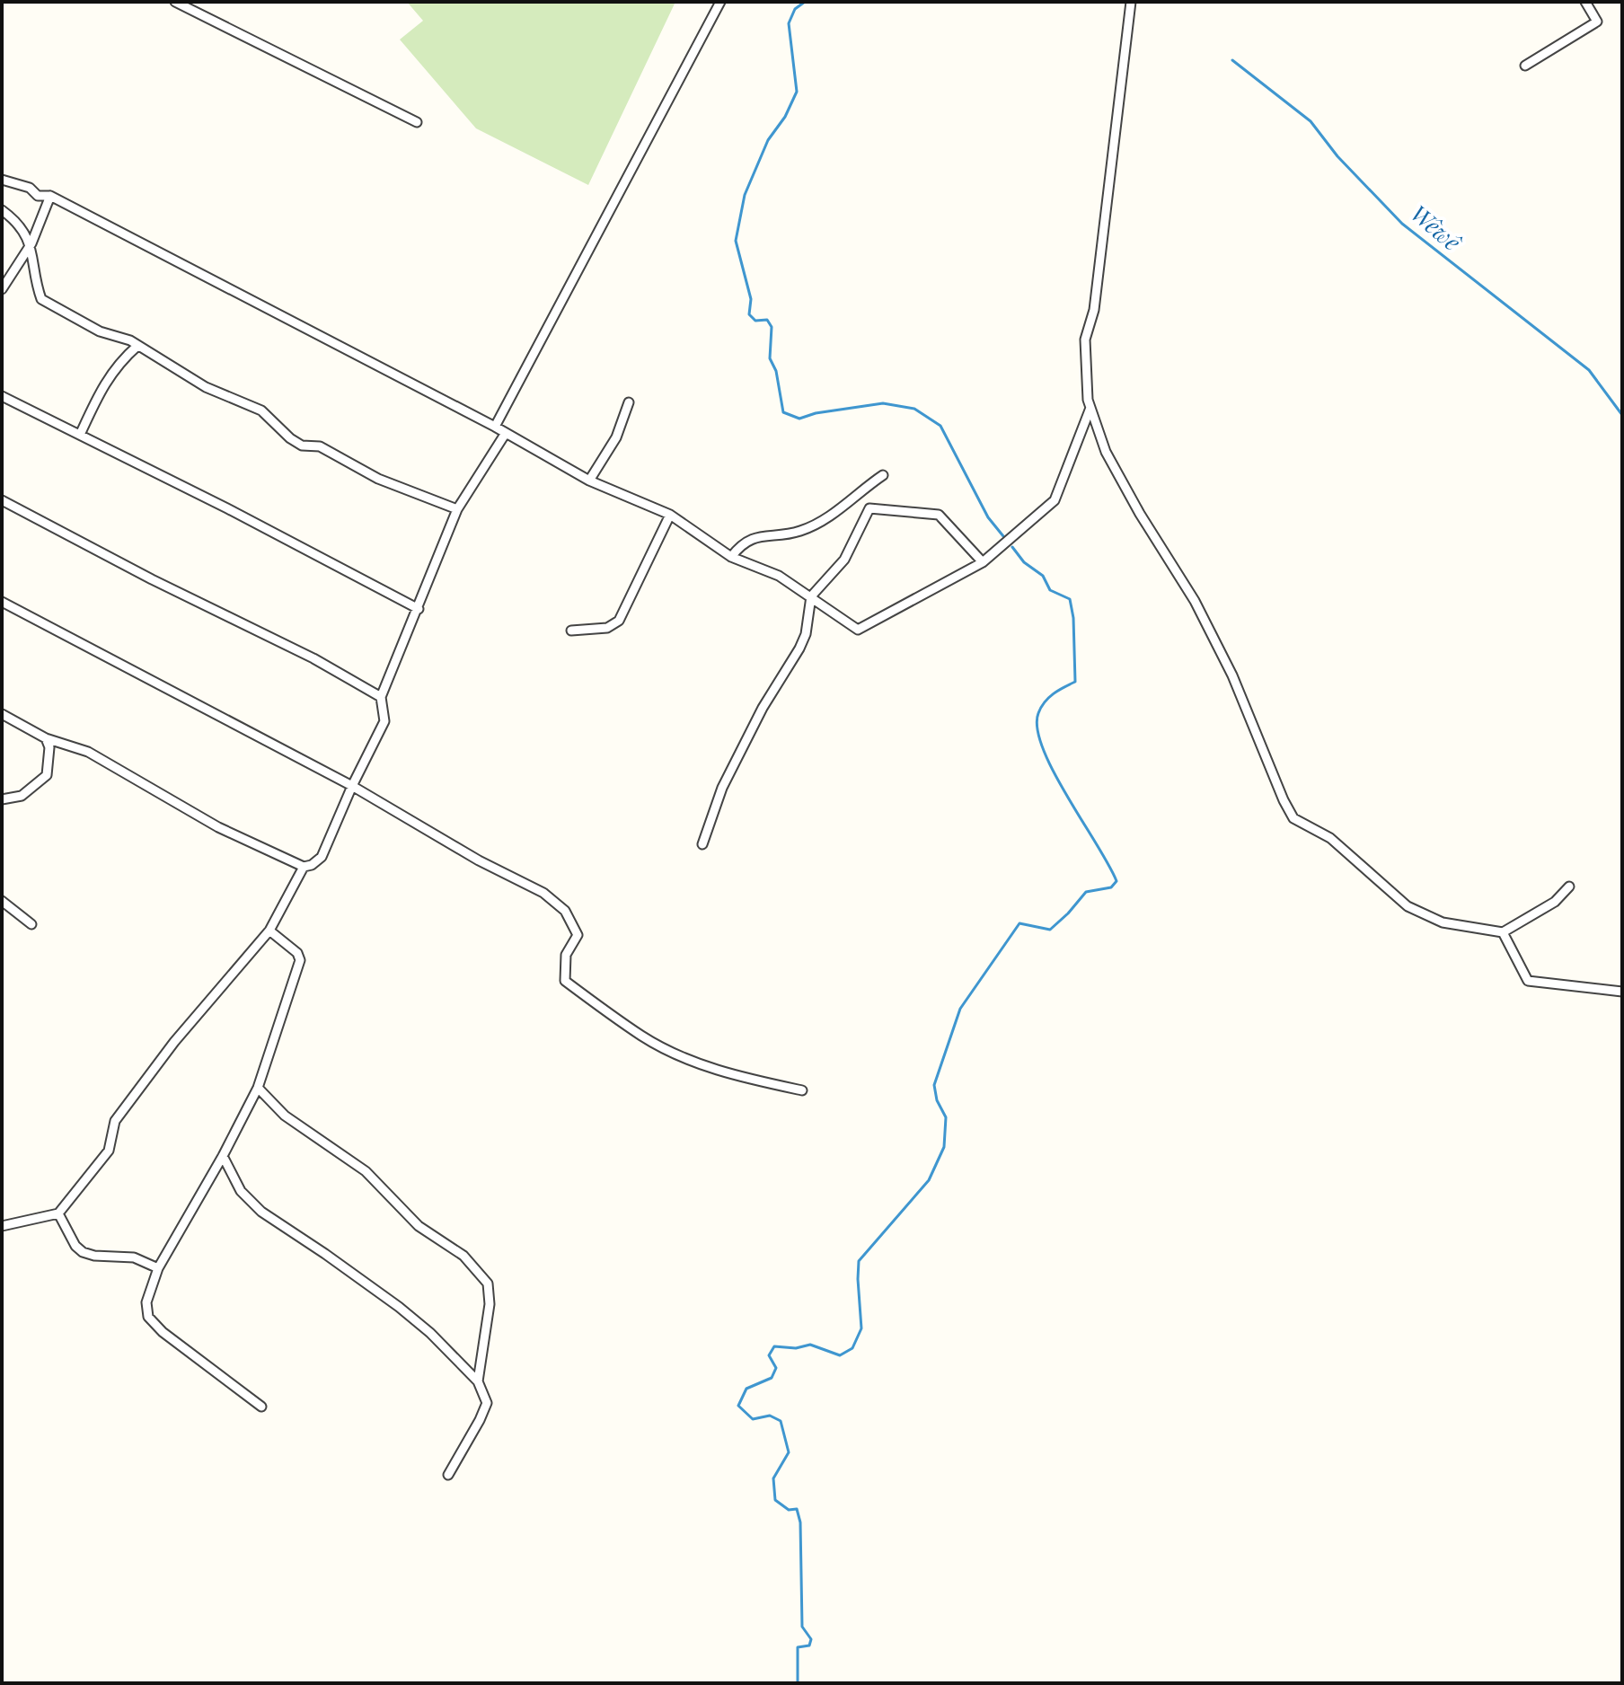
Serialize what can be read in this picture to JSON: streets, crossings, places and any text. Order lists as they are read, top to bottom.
{
  "water": ["Wêwê"]
}
